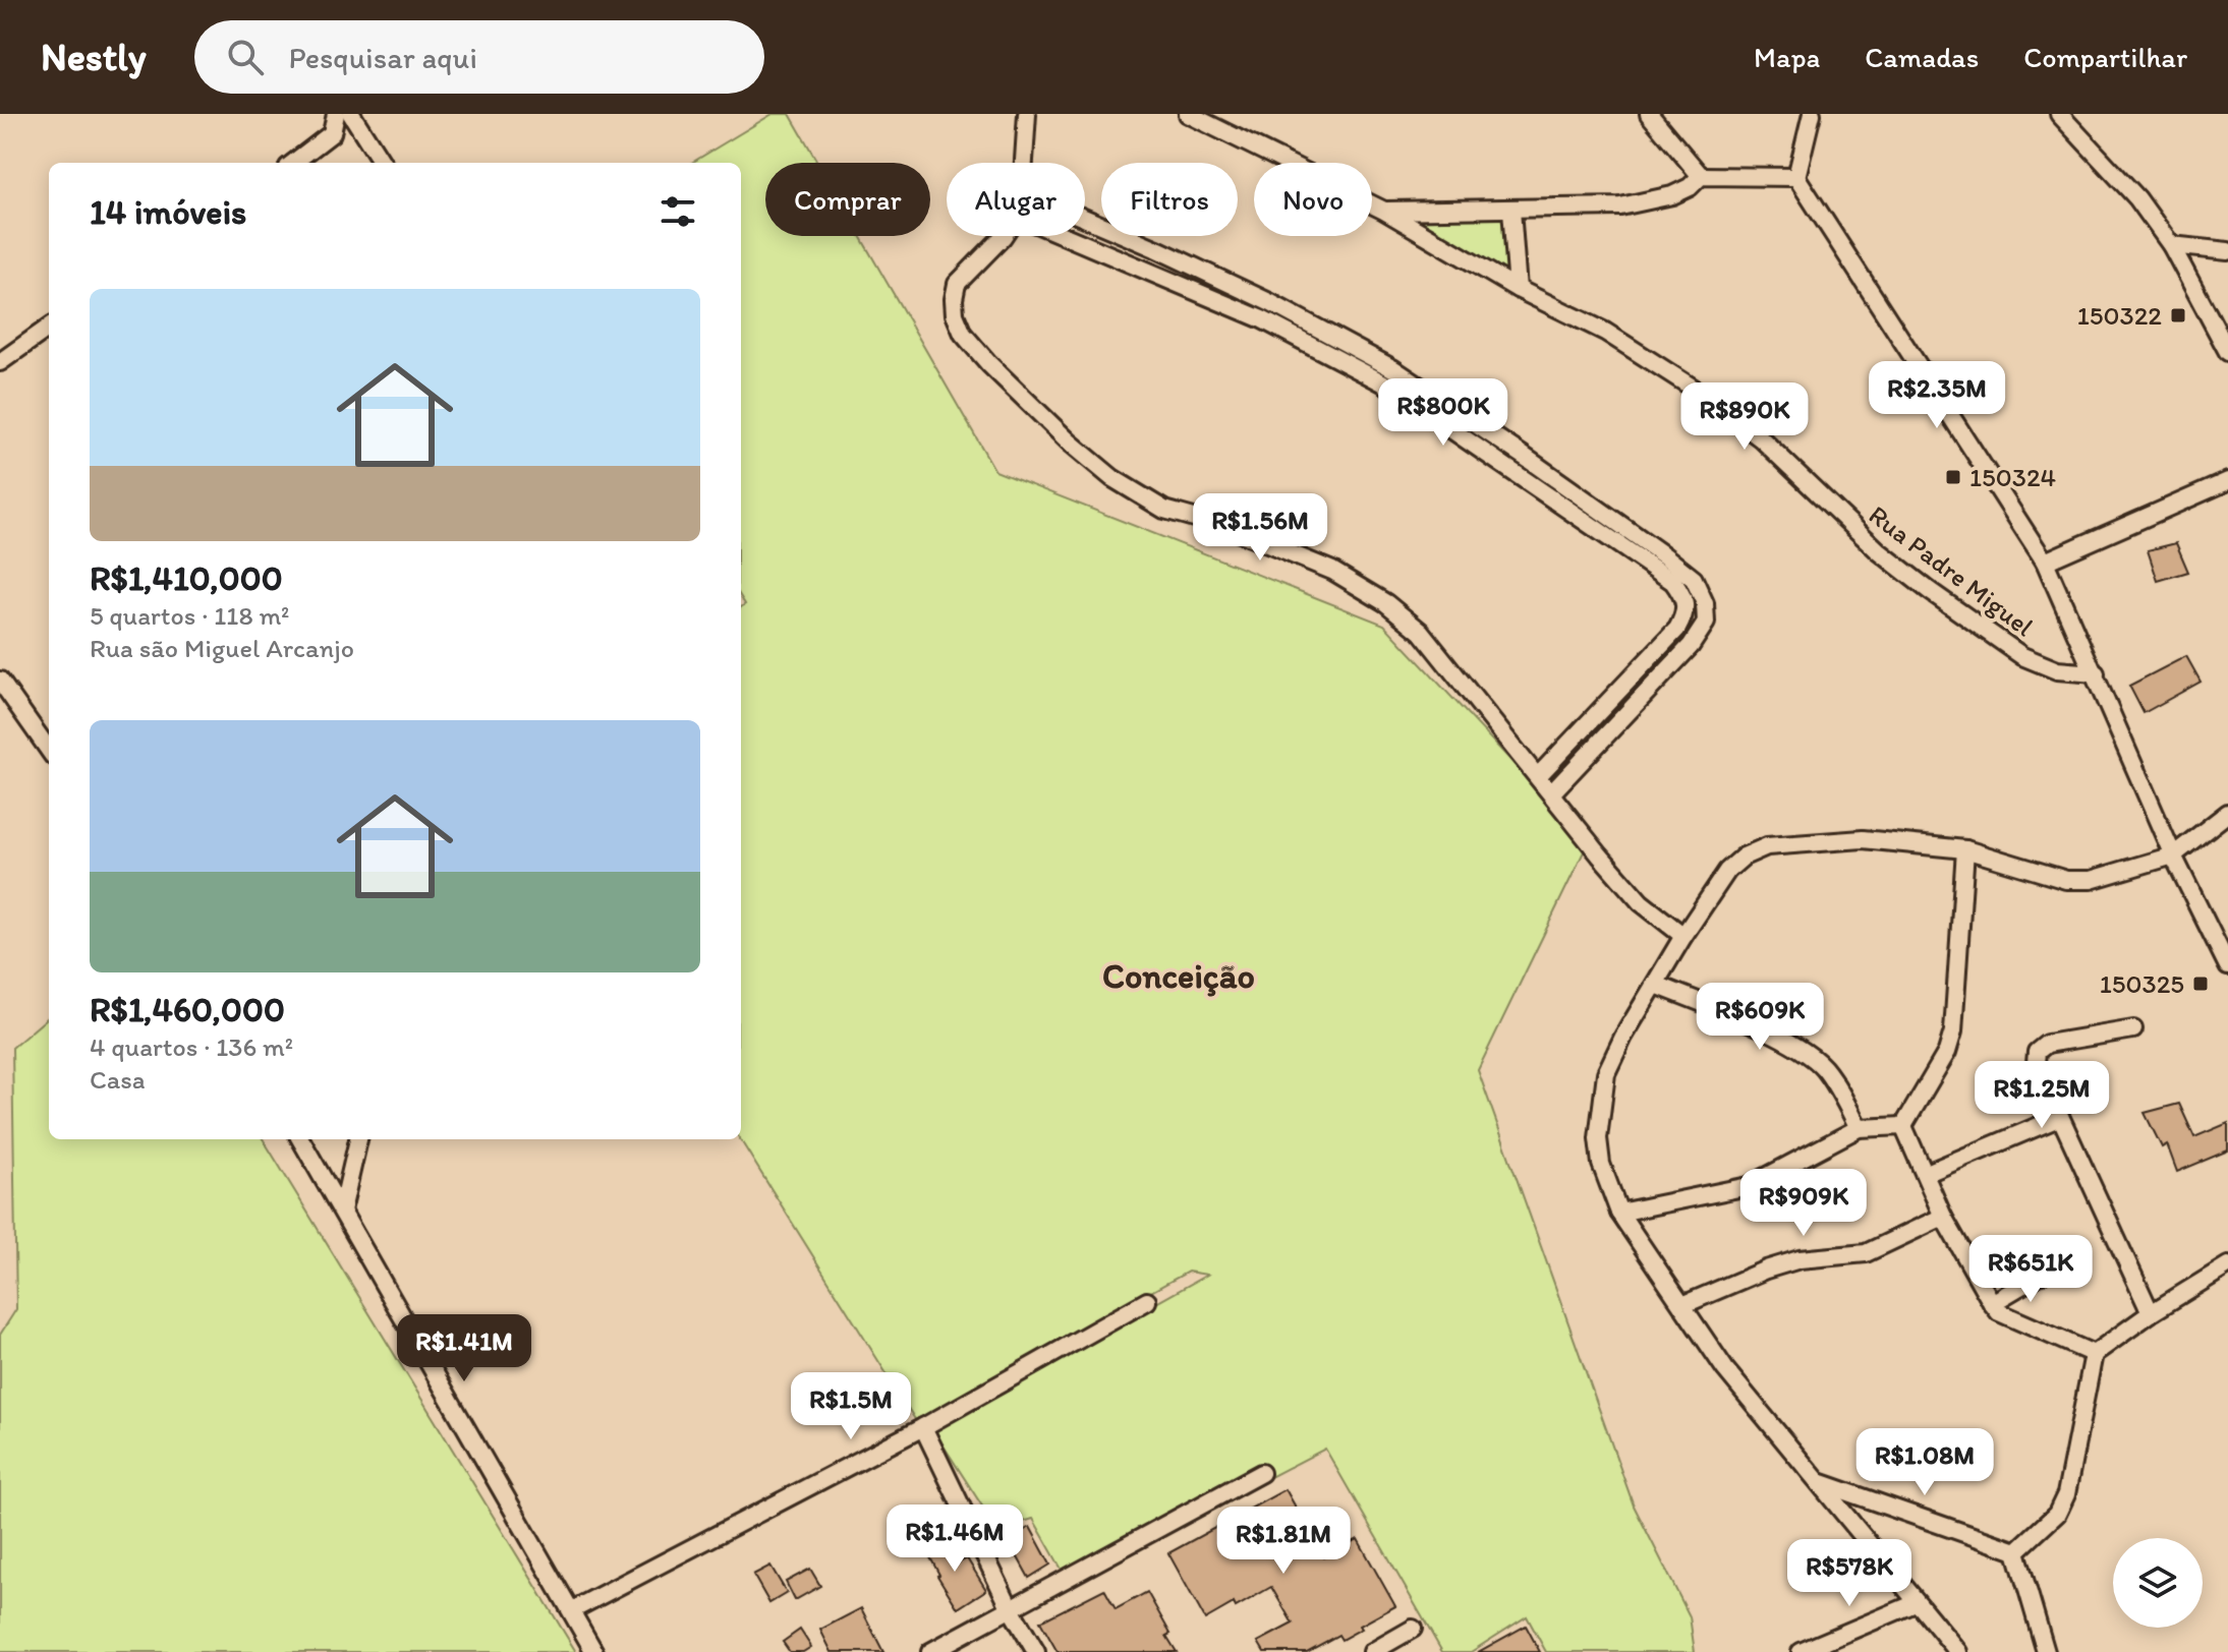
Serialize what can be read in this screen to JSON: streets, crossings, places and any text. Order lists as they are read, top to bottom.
{
  "streets": {
    "street": ["Rua Padre Miguel"]
  },
  "districts": ["Conceição"],
  "places": {
    "transit": ["150322", "150324", "150325"]
  },
  "page": {
    "header": "Nestly",
    "search": "Pesquisar aqui",
    "nav": ["Mapa", "Camadas", "Compartilhar"],
    "chip": [
      "Comprar",
      "Alugar",
      "Filtros",
      "Novo"
    ],
    "heading": "14 imóveis",
    "list": [
      {
        "name": "R$1,410,000",
        "note": "5 quartos · 118 m² · Rua são Miguel Arcanjo"
      },
      {
        "name": "R$1,460,000",
        "note": "4 quartos · 136 m² · Casa"
      }
    ],
    "price": [
      "R$2.35M",
      "R$800K",
      "R$890K",
      "R$1.56M",
      "R$609K",
      "R$1.25M",
      "R$909K",
      "R$651K",
      "R$1.41M",
      "R$1.5M",
      "R$1.08M",
      "R$1.46M",
      "R$1.81M",
      "R$578K"
    ]
  }
}
